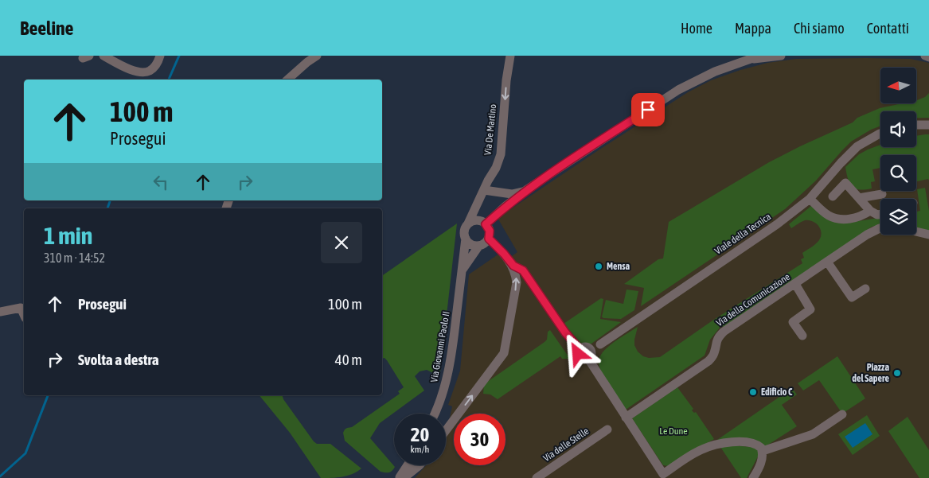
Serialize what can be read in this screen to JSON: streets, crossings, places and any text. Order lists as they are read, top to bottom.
{
  "streets": {
    "street": [
      "Via De Martino",
      "Viale della Tecnica",
      "Via della Comunicazione",
      "Via Giovanni Paolo II",
      "Via delle Stelle"
    ]
  },
  "crossings": [
    ["Via De Martino", "Via Giovanni Paolo II"]
  ],
  "one_way": ["Via De Martino"],
  "parks": ["Le Dune"],
  "places": ["Mensa", "Piazza del Sapere", "Edificio C"],
  "north": "left",
  "page": {
    "header": "Beeline",
    "nav": [
      "Home",
      "Mappa",
      "Chi siamo",
      "Contatti"
    ],
    "turn": ["100 m", "Prosegui"],
    "heading": ["1 min", "310 m · 14:52"],
    "list": [
      {
        "name": "Prosegui",
        "value": "100 m"
      },
      {
        "name": "Svolta a destra",
        "value": "40 m"
      }
    ],
    "speed": "20 km/h",
    "limit": "30"
  }
}
